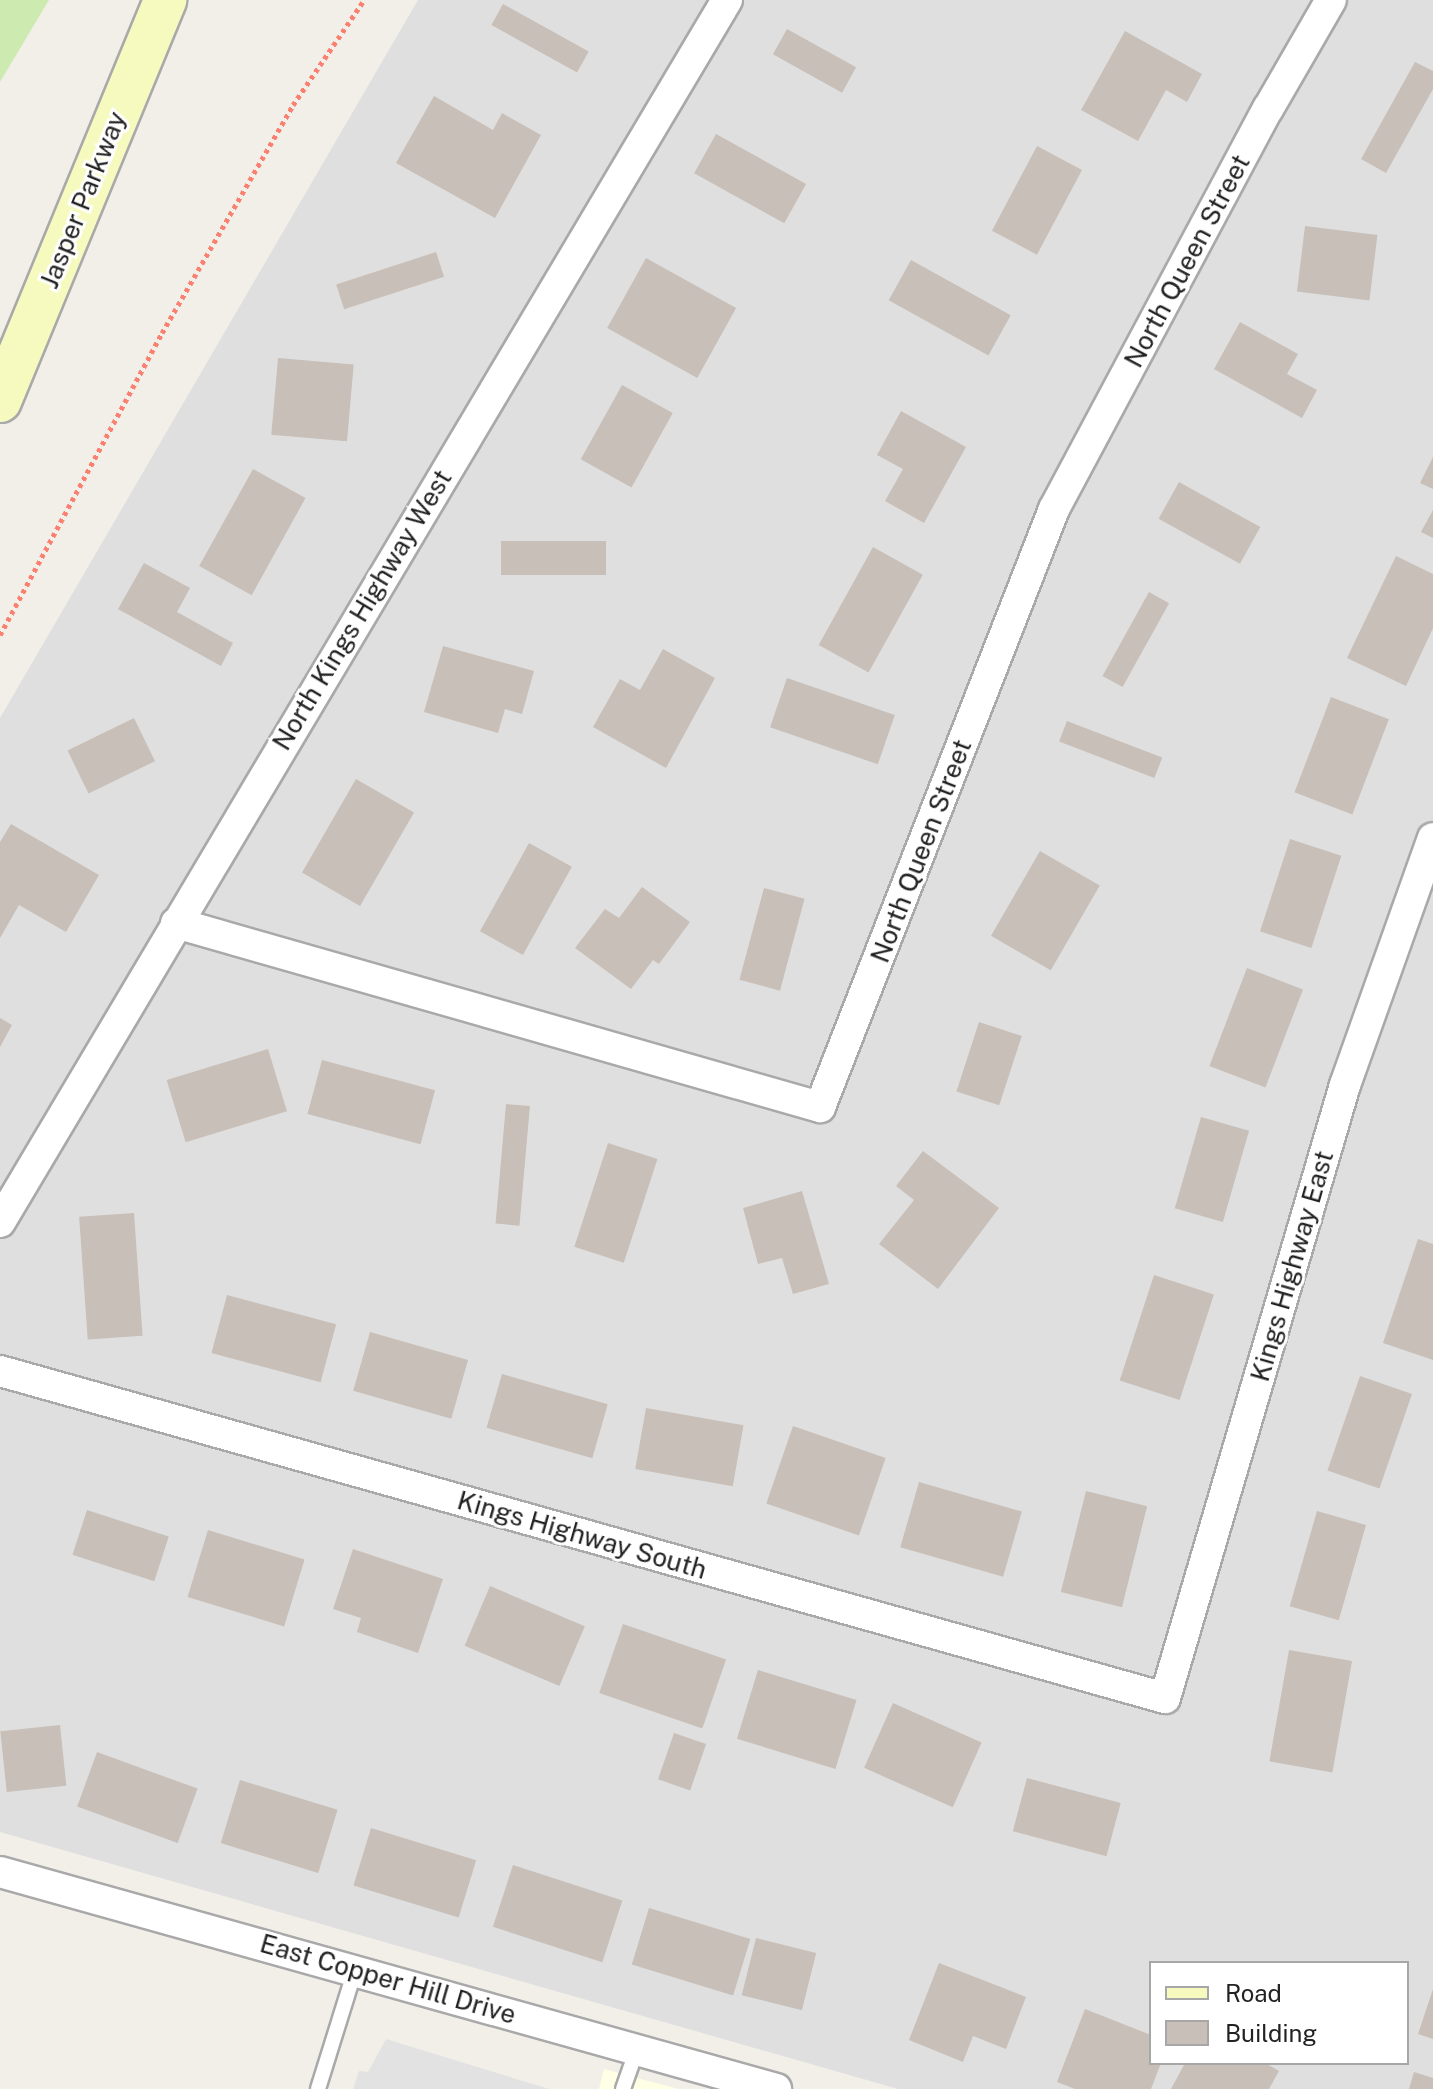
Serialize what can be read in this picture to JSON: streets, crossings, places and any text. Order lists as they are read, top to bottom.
{
  "streets": {
    "main road": ["Jasper Parkway"],
    "street": [
      "North Queen Street",
      "North Kings Highway West",
      "Kings Highway East",
      "Kings Highway South",
      "East Copper Hill Drive"
    ]
  },
  "crossings": [
    ["North Queen Street", "North Kings Highway West"],
    ["Kings Highway East", "Kings Highway South"]
  ],
  "legend": ["Road", "Building"]
}
